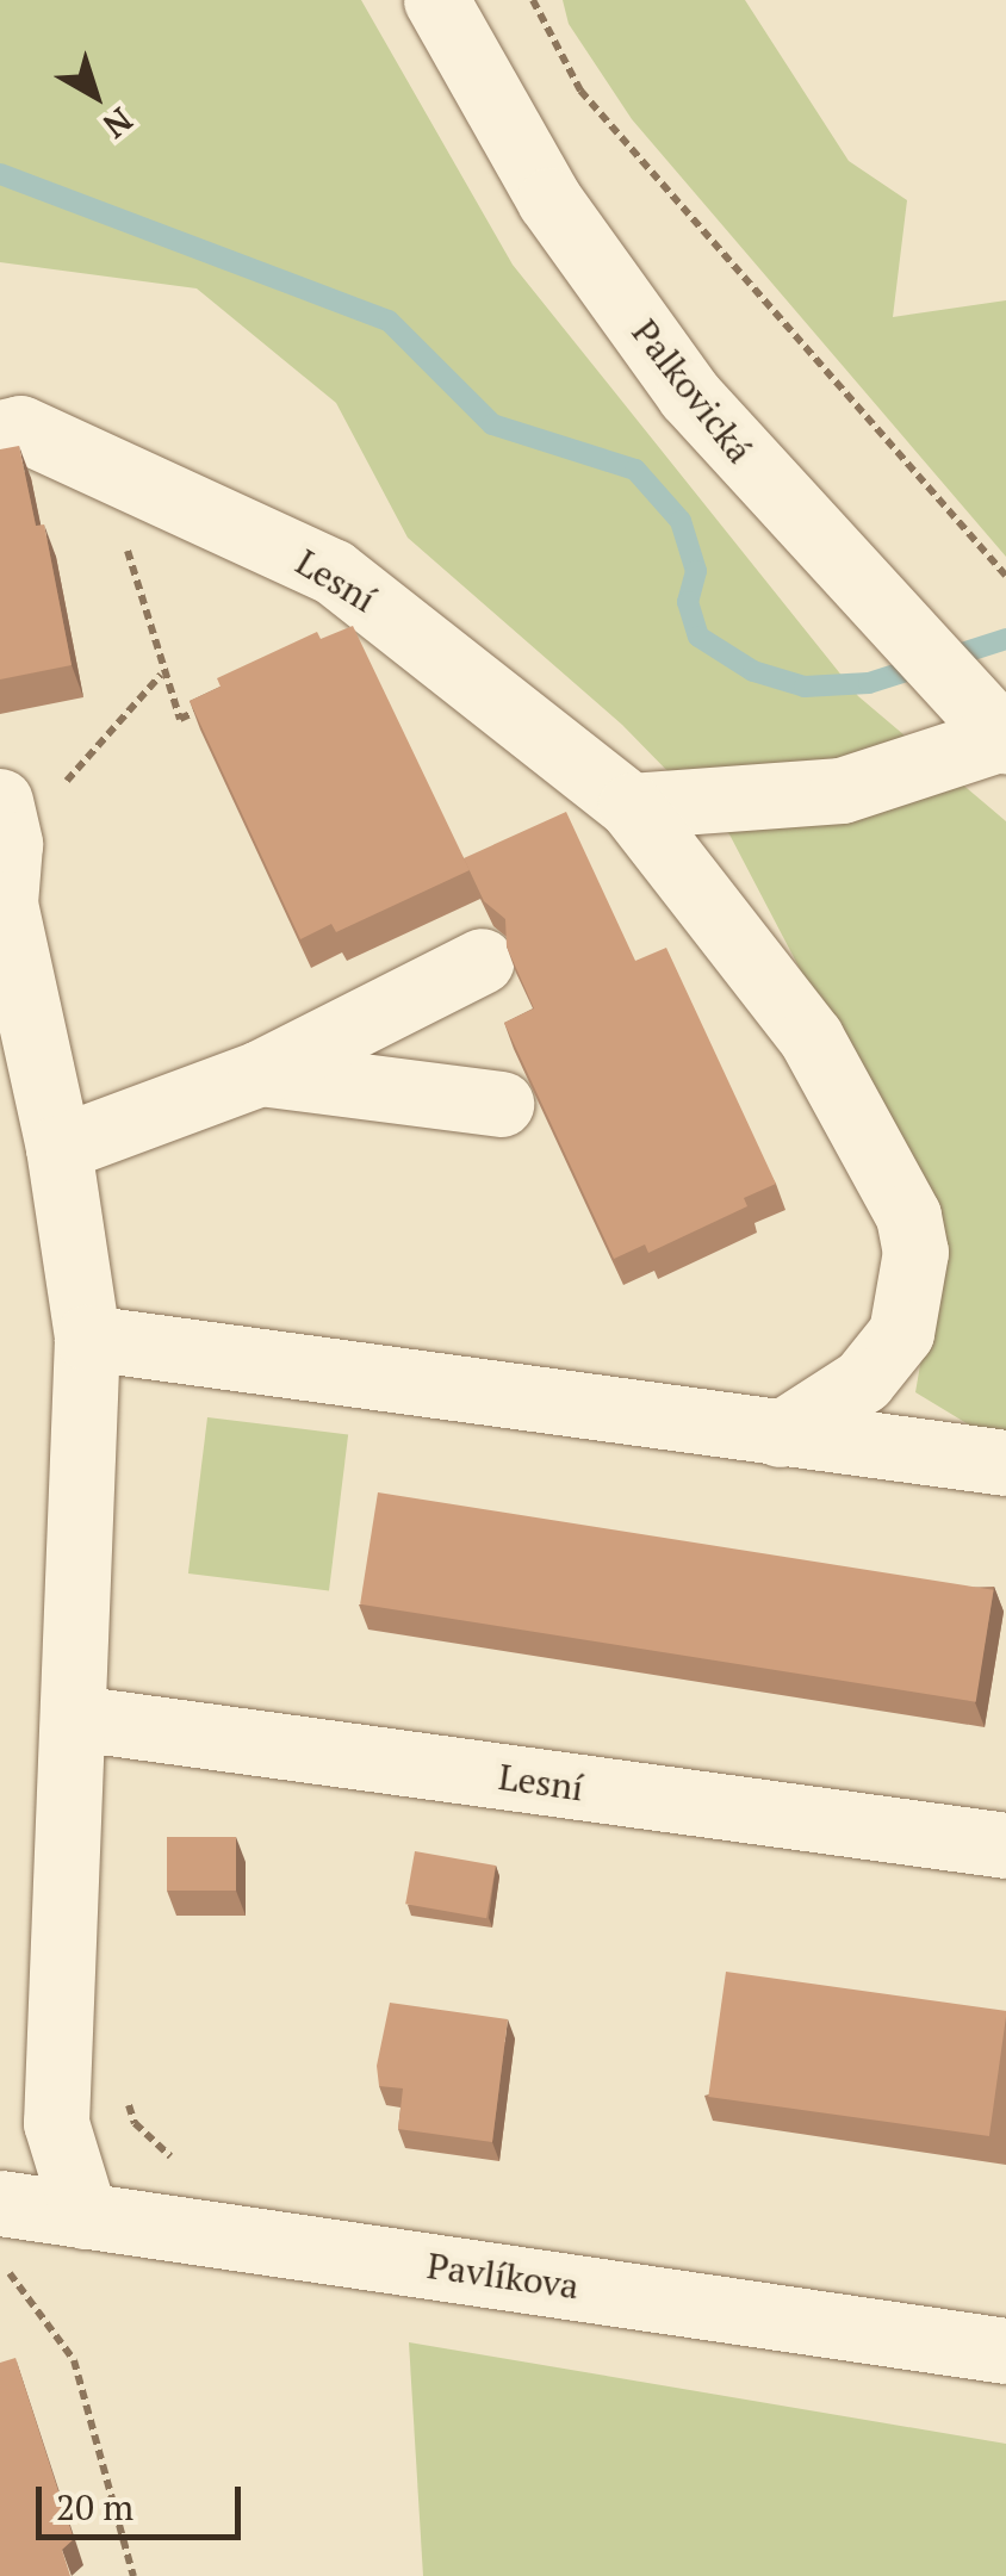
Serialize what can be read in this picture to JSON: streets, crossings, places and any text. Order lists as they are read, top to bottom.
{
  "streets": {
    "street": ["Palkovická", "Lesní", "Pavlíkova"]
  },
  "scale_bar": "20 m",
  "north": "bottom right"
}
